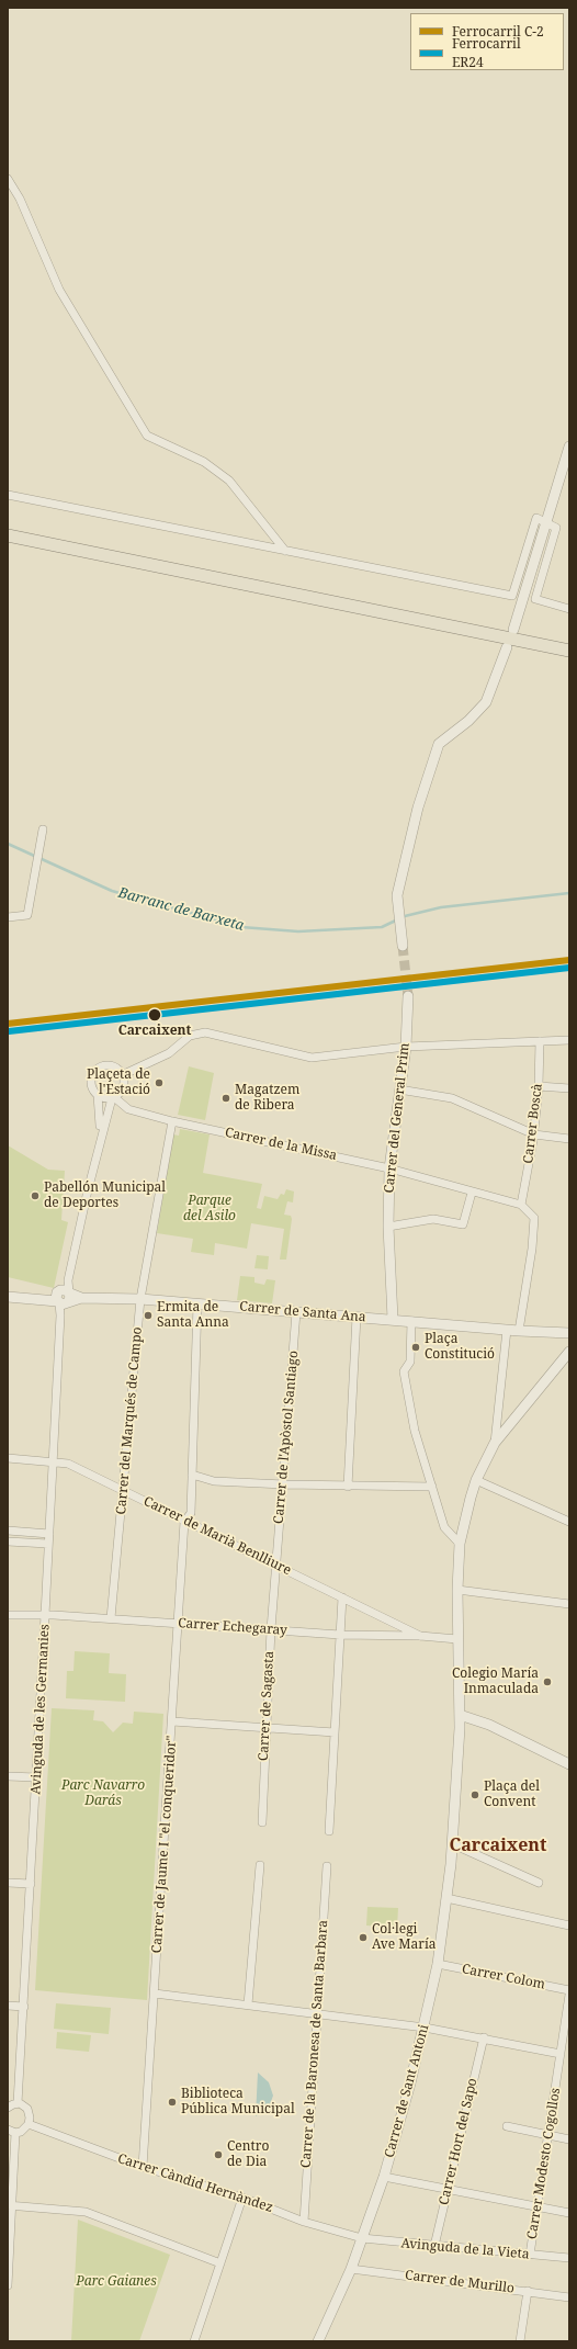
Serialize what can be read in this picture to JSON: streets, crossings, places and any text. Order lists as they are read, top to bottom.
{
  "streets": {
    "street": [
      "Carrer del General Prim",
      "Carrer Boscà",
      "Carrer de la Missa",
      "Carrer de Santa Ana",
      "Carrer del Marqués de Campo",
      "Carrer de l'Apòstol Santiago",
      "Carrer de Marià Benlliure",
      "Carrer Echegaray",
      "Carrer de Sagasta",
      "Avinguda de les Germanies",
      "Carrer de Jaume I \"el conqueridor\"",
      "Carrer Colom",
      "Carrer de la Baronesa de Santa Barbara",
      "Carrer de Sant Antoni",
      "Carrer Hort del Sapo",
      "Carrer Modesto Cogollos",
      "Carrer Càndid Hernàndez",
      "Avinguda de la Vieta",
      "Carrer de Murillo"
    ]
  },
  "crossings": [
    ["Carrer del General Prim", "Carrer de la Missa"],
    ["Carrer del General Prim", "Carrer de Santa Ana"],
    ["Carrer Boscà", "Carrer de la Missa"],
    ["Carrer de la Missa", "Carrer del Marqués de Campo"],
    ["Carrer de Santa Ana", "Carrer del Marqués de Campo"],
    ["Carrer de Santa Ana", "Carrer de l'Apòstol Santiago"],
    ["Carrer de Santa Ana", "Avinguda de les Germanies"],
    ["Carrer de Santa Ana", "Carrer de Jaume I \"el conqueridor\""],
    ["Carrer del Marqués de Campo", "Carrer de Marià Benlliure"],
    ["Carrer del Marqués de Campo", "Carrer Echegaray"],
    ["Carrer de l'Apòstol Santiago", "Carrer de Marià Benlliure"],
    ["Carrer de l'Apòstol Santiago", "Carrer de Sagasta"],
    ["Carrer de Marià Benlliure", "Carrer Echegaray"],
    ["Carrer de Marià Benlliure", "Carrer de Sagasta"],
    ["Carrer de Marià Benlliure", "Avinguda de les Germanies"],
    ["Carrer de Marià Benlliure", "Carrer de Jaume I \"el conqueridor\""],
    ["Carrer Echegaray", "Carrer de Sagasta"],
    ["Carrer Echegaray", "Avinguda de les Germanies"],
    ["Carrer Echegaray", "Carrer de Jaume I \"el conqueridor\""],
    ["Carrer Echegaray", "Carrer de Sant Antoni"],
    ["Carrer de Jaume I \"el conqueridor\"", "Carrer Càndid Hernàndez"],
    ["Carrer Colom", "Carrer de Sant Antoni"],
    ["Carrer de la Baronesa de Santa Barbara", "Carrer Càndid Hernàndez"],
    ["Carrer de Sant Antoni", "Carrer Càndid Hernàndez"],
    ["Carrer de Sant Antoni", "Avinguda de la Vieta"],
    ["Carrer de Sant Antoni", "Carrer de Murillo"],
    ["Carrer Hort del Sapo", "Avinguda de la Vieta"],
    ["Carrer Modesto Cogollos", "Avinguda de la Vieta"],
    ["Carrer Càndid Hernàndez", "Avinguda de la Vieta"]
  ],
  "districts": ["Carcaixent"],
  "water": ["Barranc de Barxeta"],
  "parks": ["Parque del Asilo", "Parc Navarro Darás", "Parc Gaianes"],
  "places": [
    "Carcaixent",
    "Plaçeta de l'Estació",
    "Magatzem de Ribera",
    "Pabellón Municipal de Deportes",
    "Ermita de Santa Anna",
    "Plaça Constitució",
    "Colegio María Inmaculada",
    "Plaça del Convent",
    "Col·legi Ave María",
    "Biblioteca Pública Municipal",
    "Centro de Dia"
  ],
  "lines": ["rail line C-2", "rail line ER24"],
  "legend": ["Ferrocarril C-2", "Ferrocarril ER24"]
}
